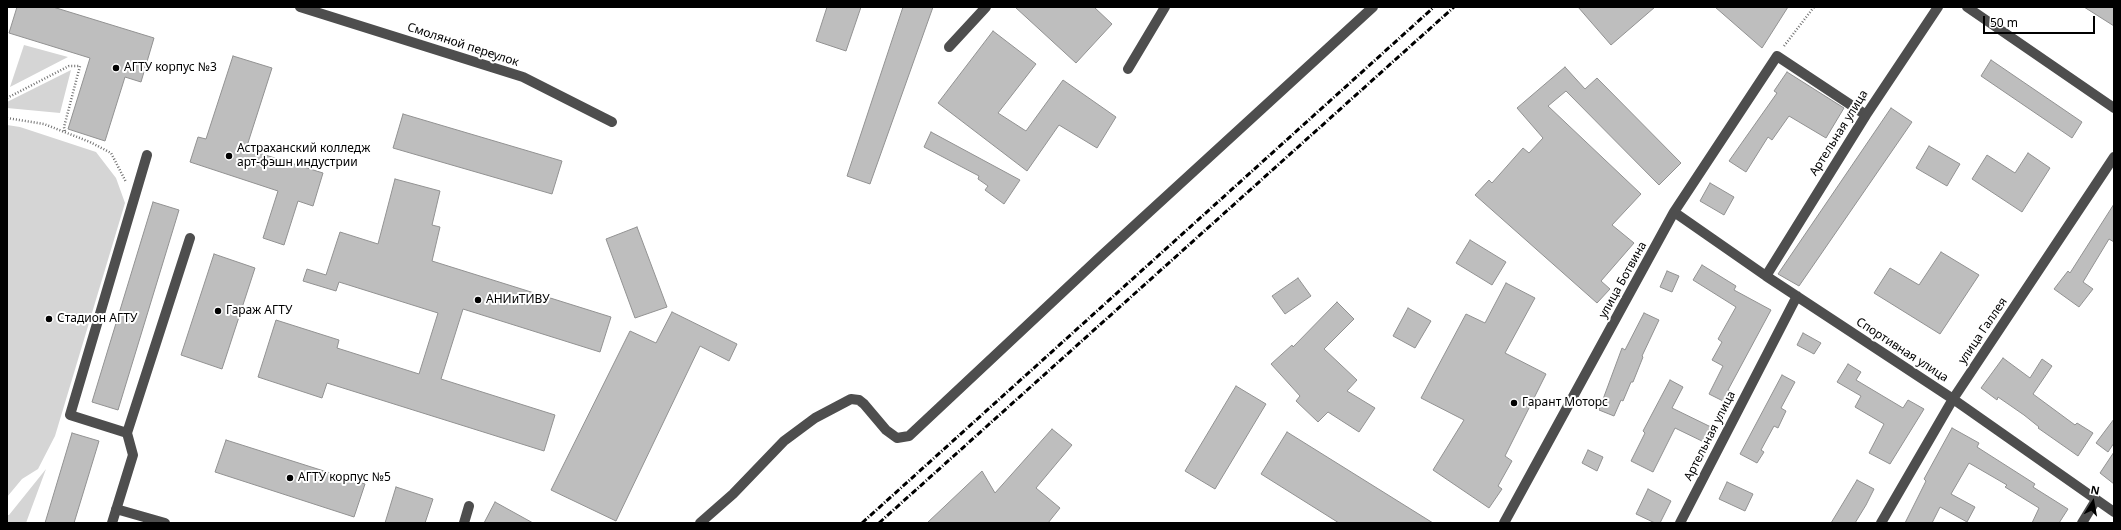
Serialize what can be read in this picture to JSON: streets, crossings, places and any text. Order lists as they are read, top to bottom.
{
  "streets": {
    "street": [
      "Смоляной переулок",
      "Артельная улица",
      "улица Ботвина",
      "улица Галлея",
      "Спортивная улица"
    ]
  },
  "crossings": [
    ["Артельная улица", "Спортивная улица"],
    ["улица Ботвина", "Спортивная улица"],
    ["улица Галлея", "Спортивная улица"]
  ],
  "places": [
    "АГТУ корпус №3",
    "Астраханский колледж арт-фэшн индустрии",
    "АНИиТИВУ",
    "Гараж АГТУ",
    "Стадион АГТУ",
    "Гарант Моторс",
    "АГТУ корпус №5"
  ],
  "scale_bar": "50 m",
  "north": "top"
}
